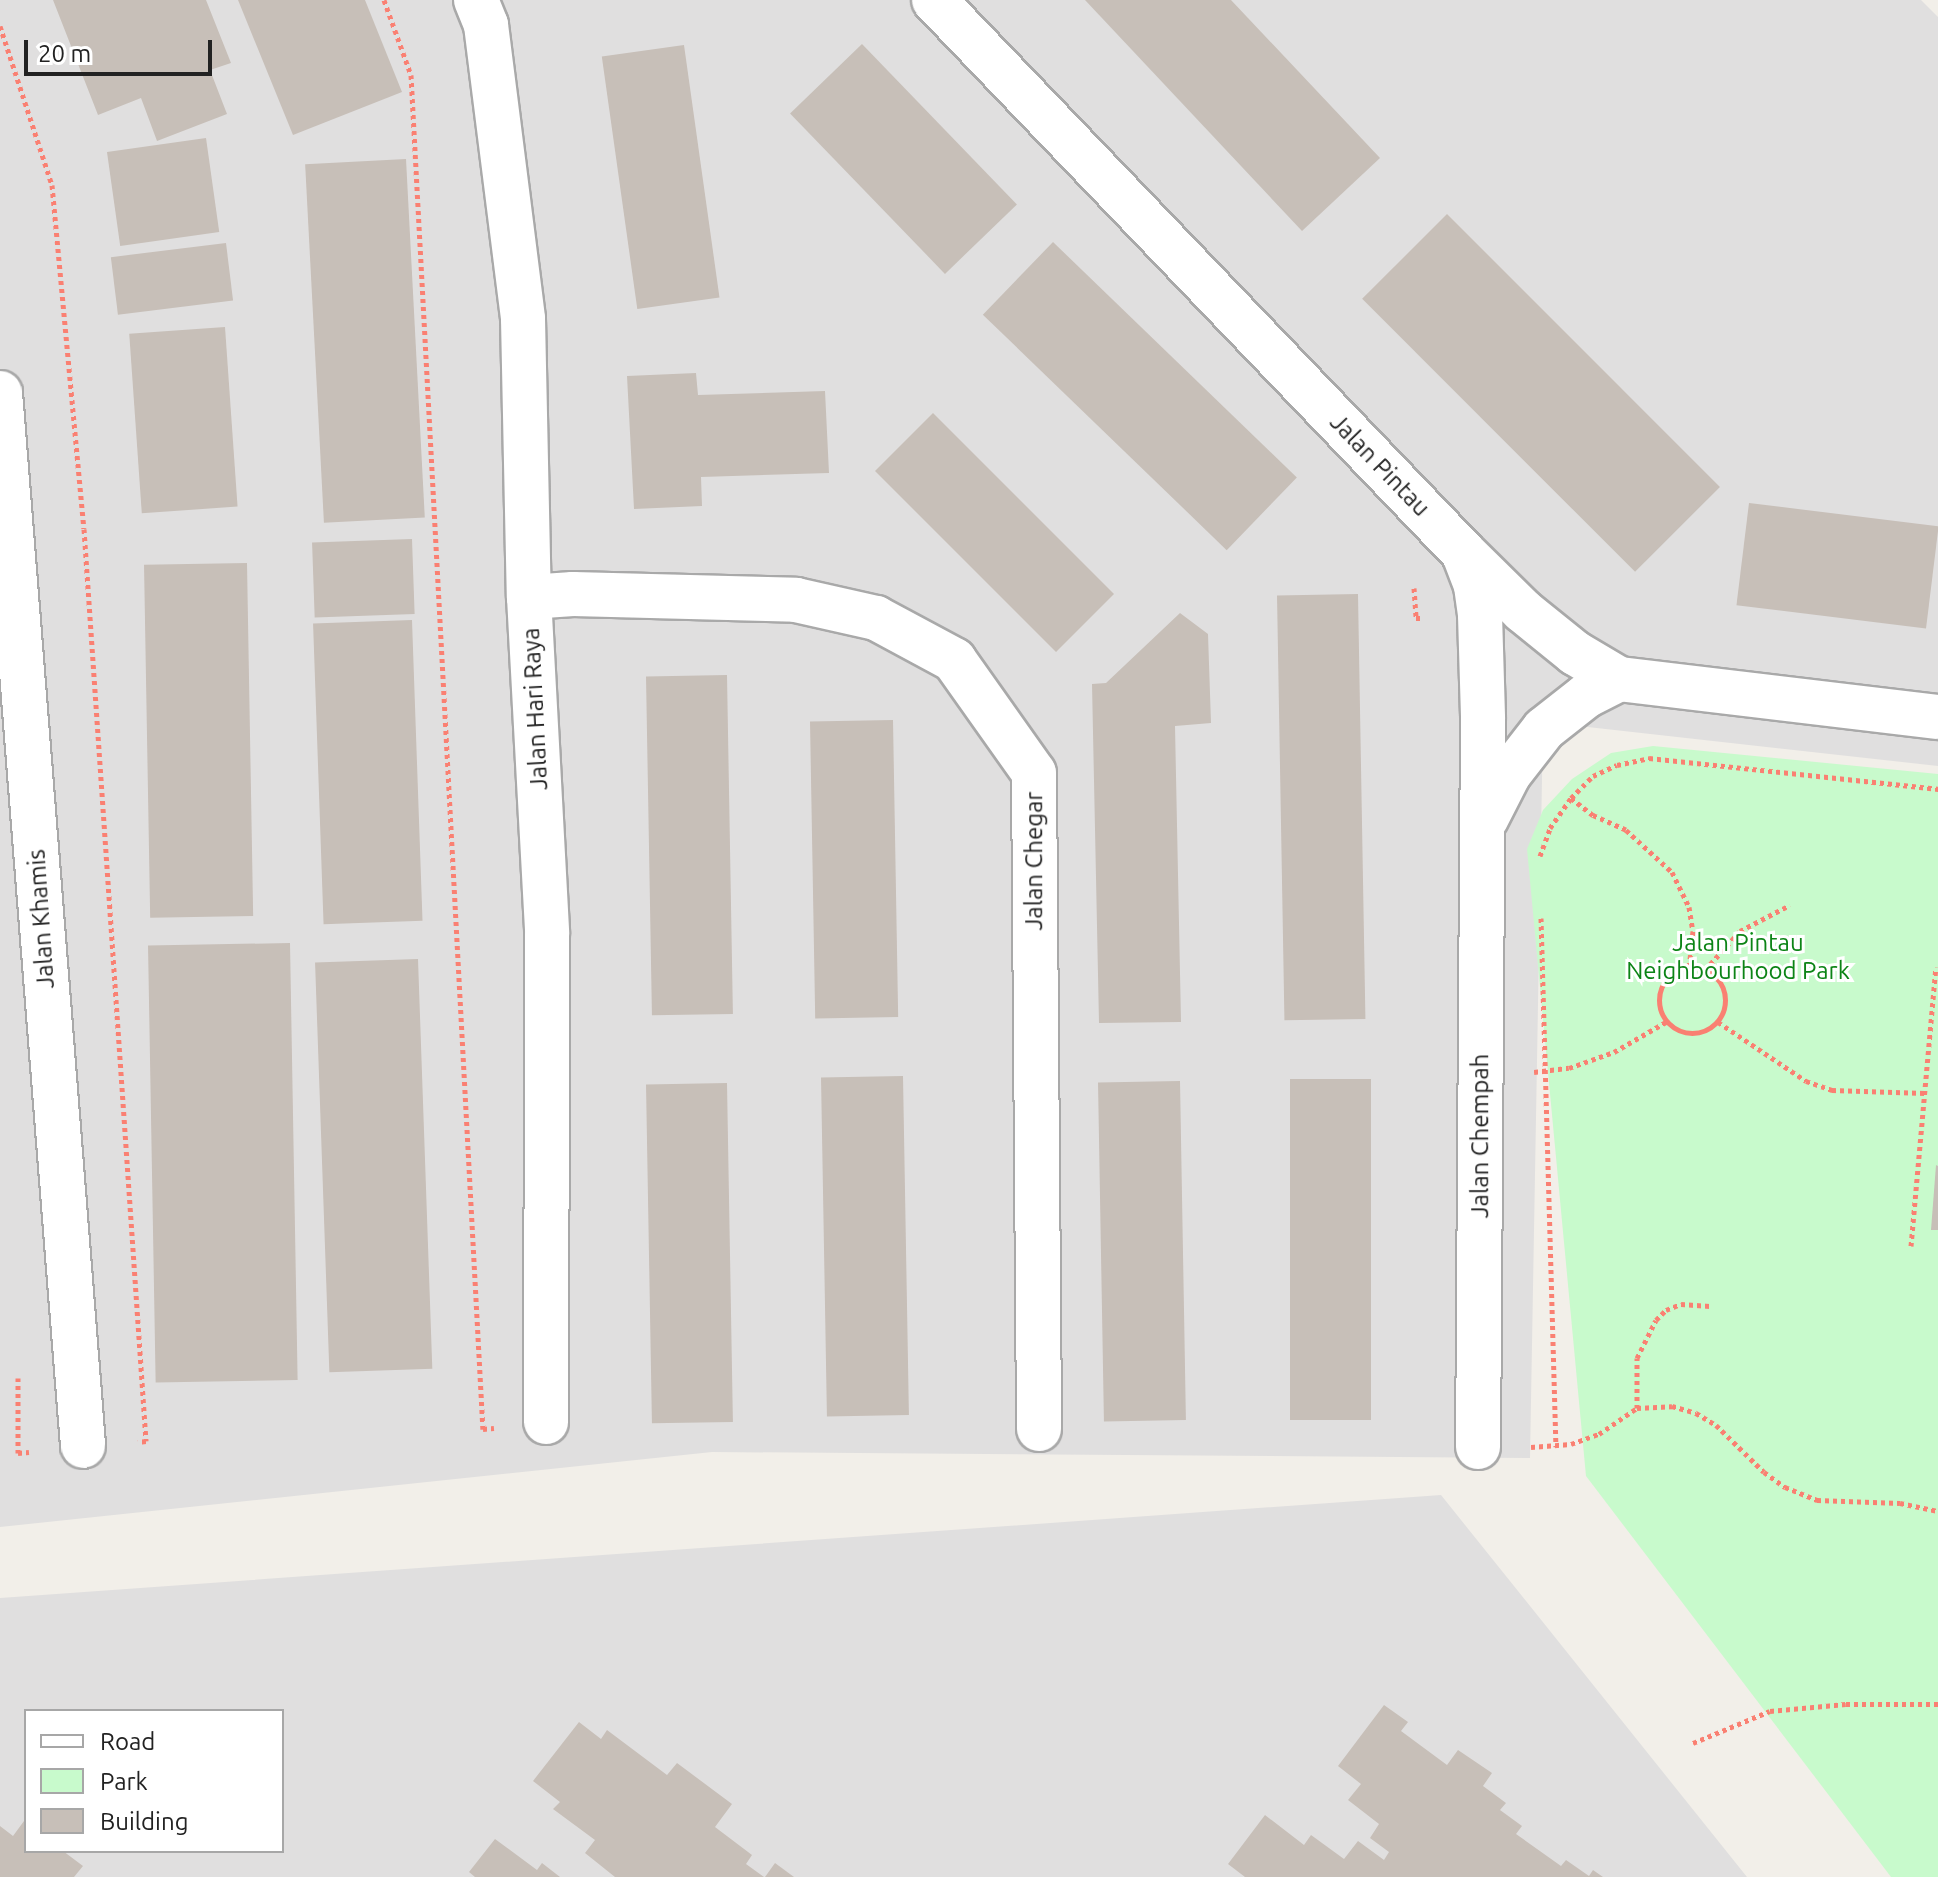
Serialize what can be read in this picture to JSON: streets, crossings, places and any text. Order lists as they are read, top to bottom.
{
  "streets": {
    "street": [
      "Jalan Pintau",
      "Jalan Hari Raya",
      "Jalan Chegar",
      "Jalan Khamis",
      "Jalan Chempah"
    ]
  },
  "crossings": [
    ["Jalan Pintau", "Jalan Chempah"],
    ["Jalan Hari Raya", "Jalan Chegar"]
  ],
  "parks": ["Jalan Pintau Neighbourhood Park"],
  "legend": ["Road", "Park", "Building"],
  "scale_bar": "20 m"
}
